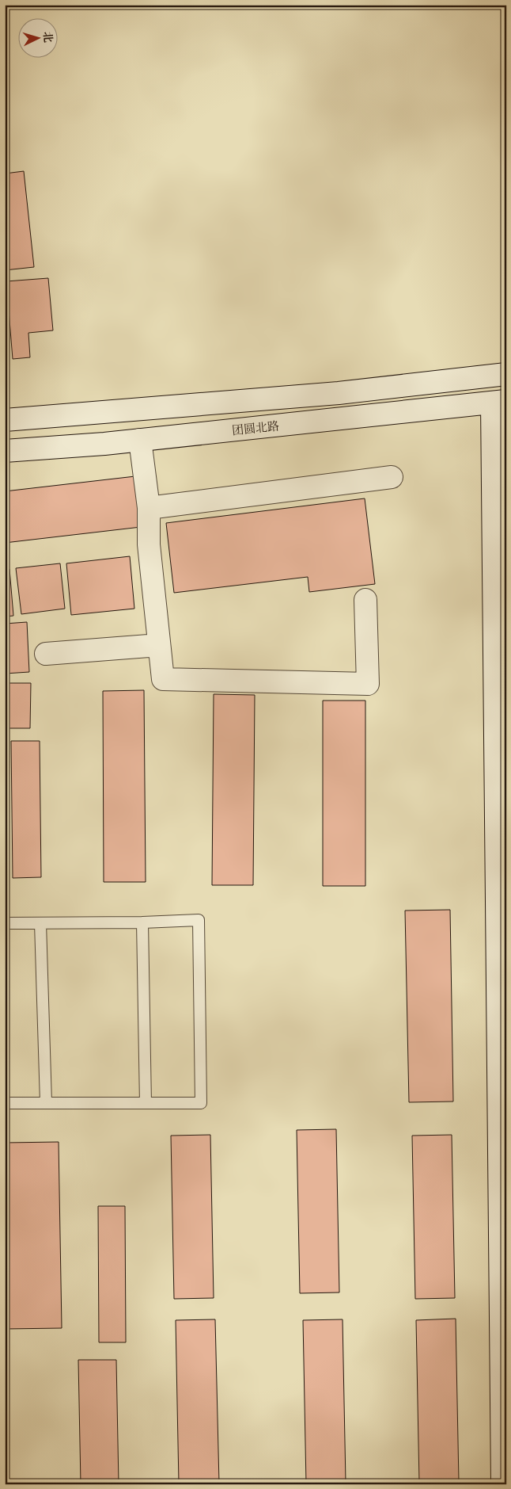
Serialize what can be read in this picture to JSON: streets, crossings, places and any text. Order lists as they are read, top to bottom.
{
  "streets": {
    "street": ["团圆北路"]
  },
  "north": "right"
}
